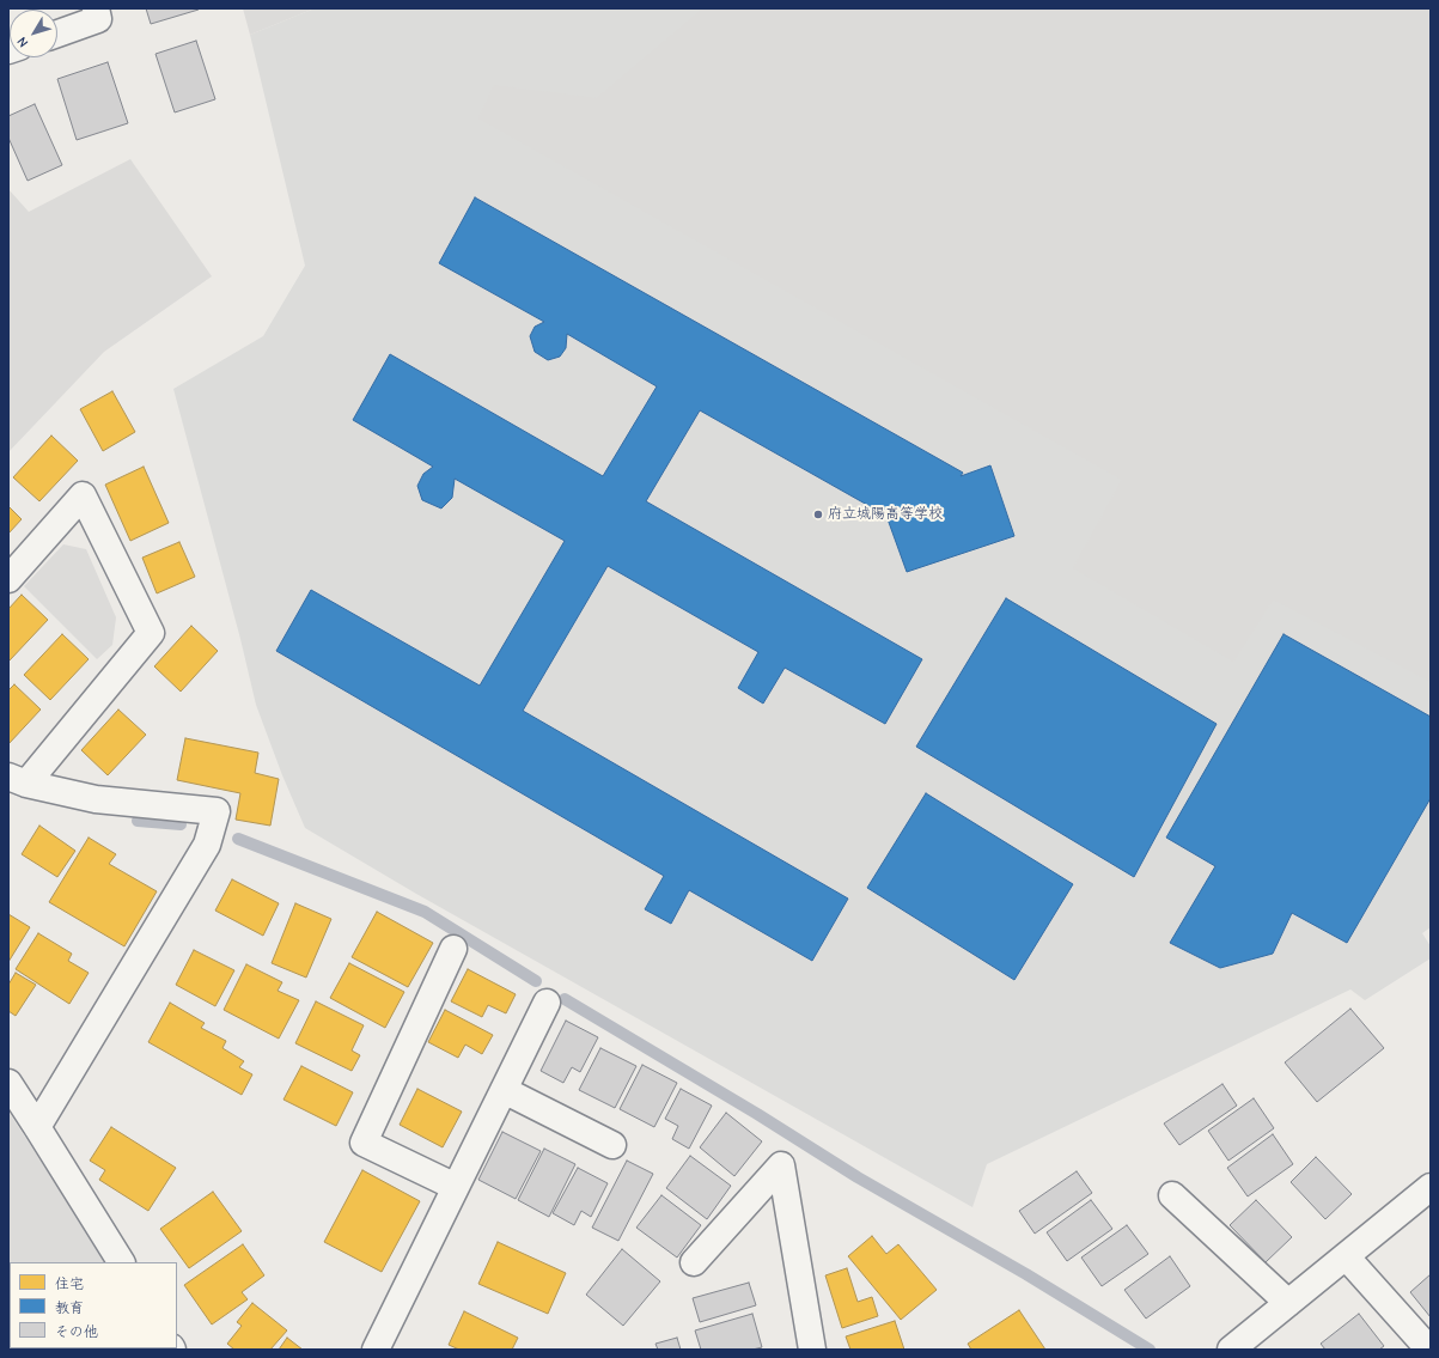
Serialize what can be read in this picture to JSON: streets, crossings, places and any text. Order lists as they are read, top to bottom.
{
  "places": ["府立城陽高等学校"],
  "legend": ["住宅", "教育", "その他"],
  "north": "bottom left"
}
